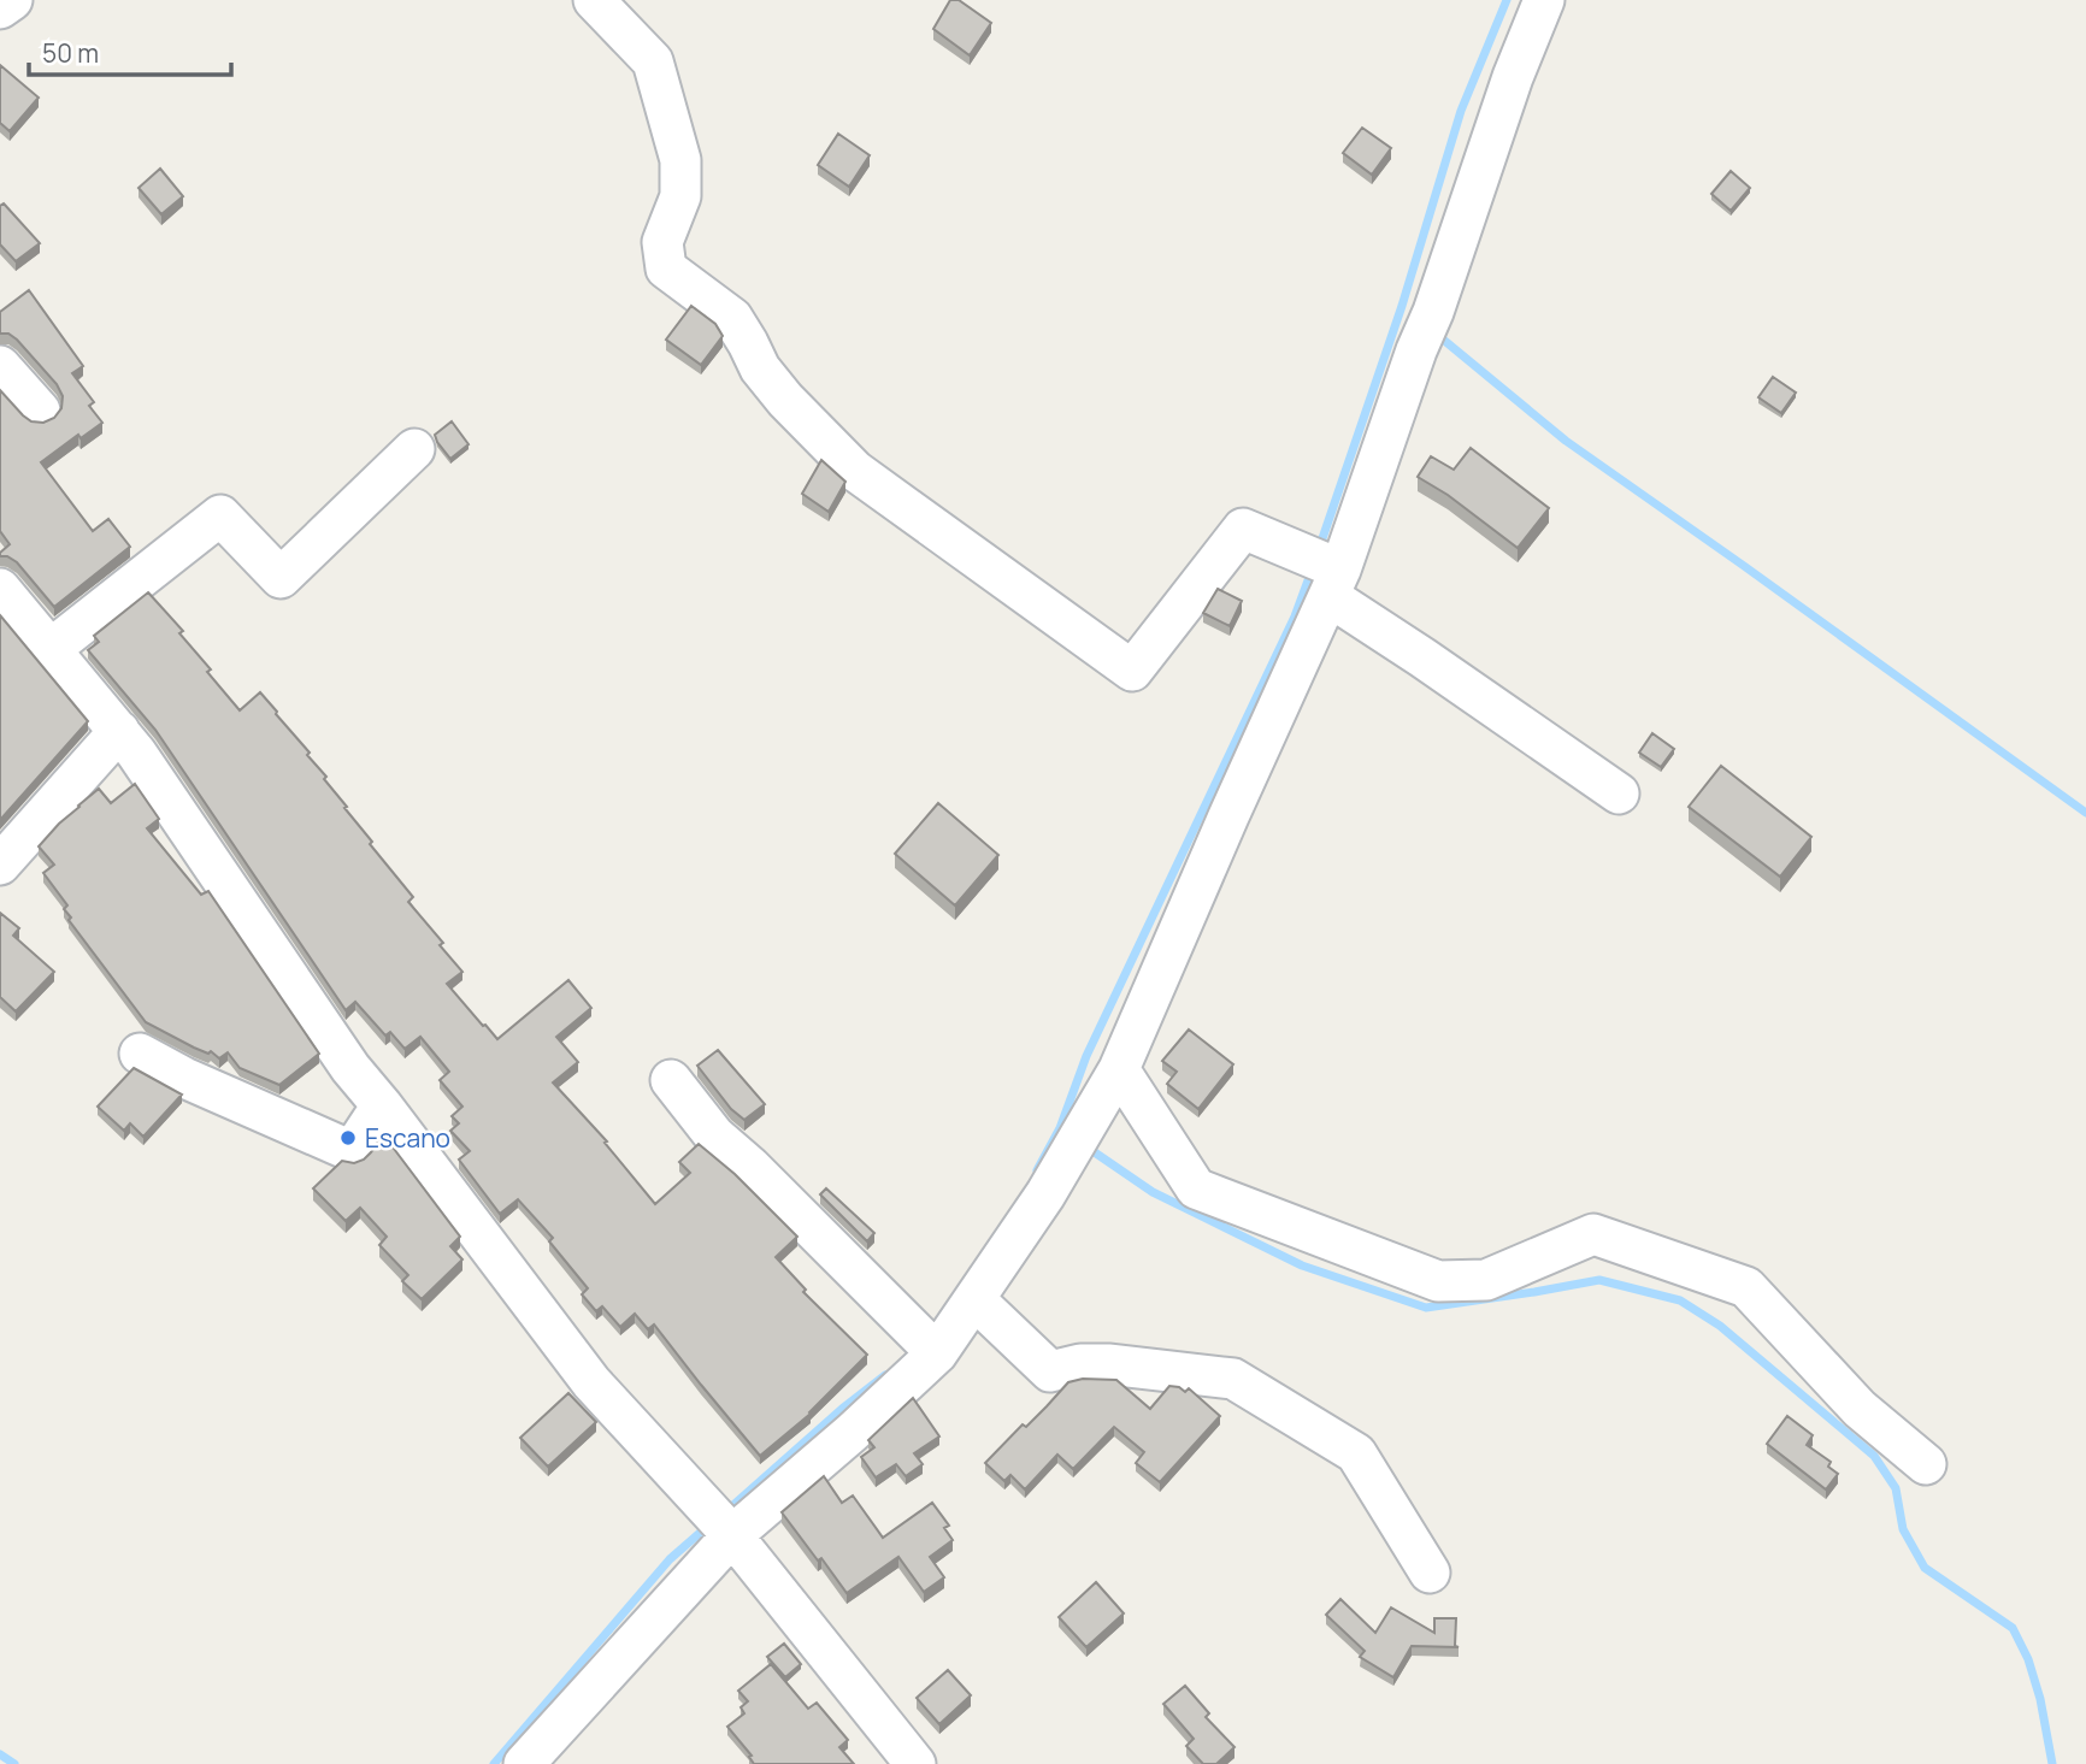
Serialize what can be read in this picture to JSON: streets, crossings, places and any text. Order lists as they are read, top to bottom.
{
  "places": ["Escano"],
  "scale_bar": "50 m"
}
